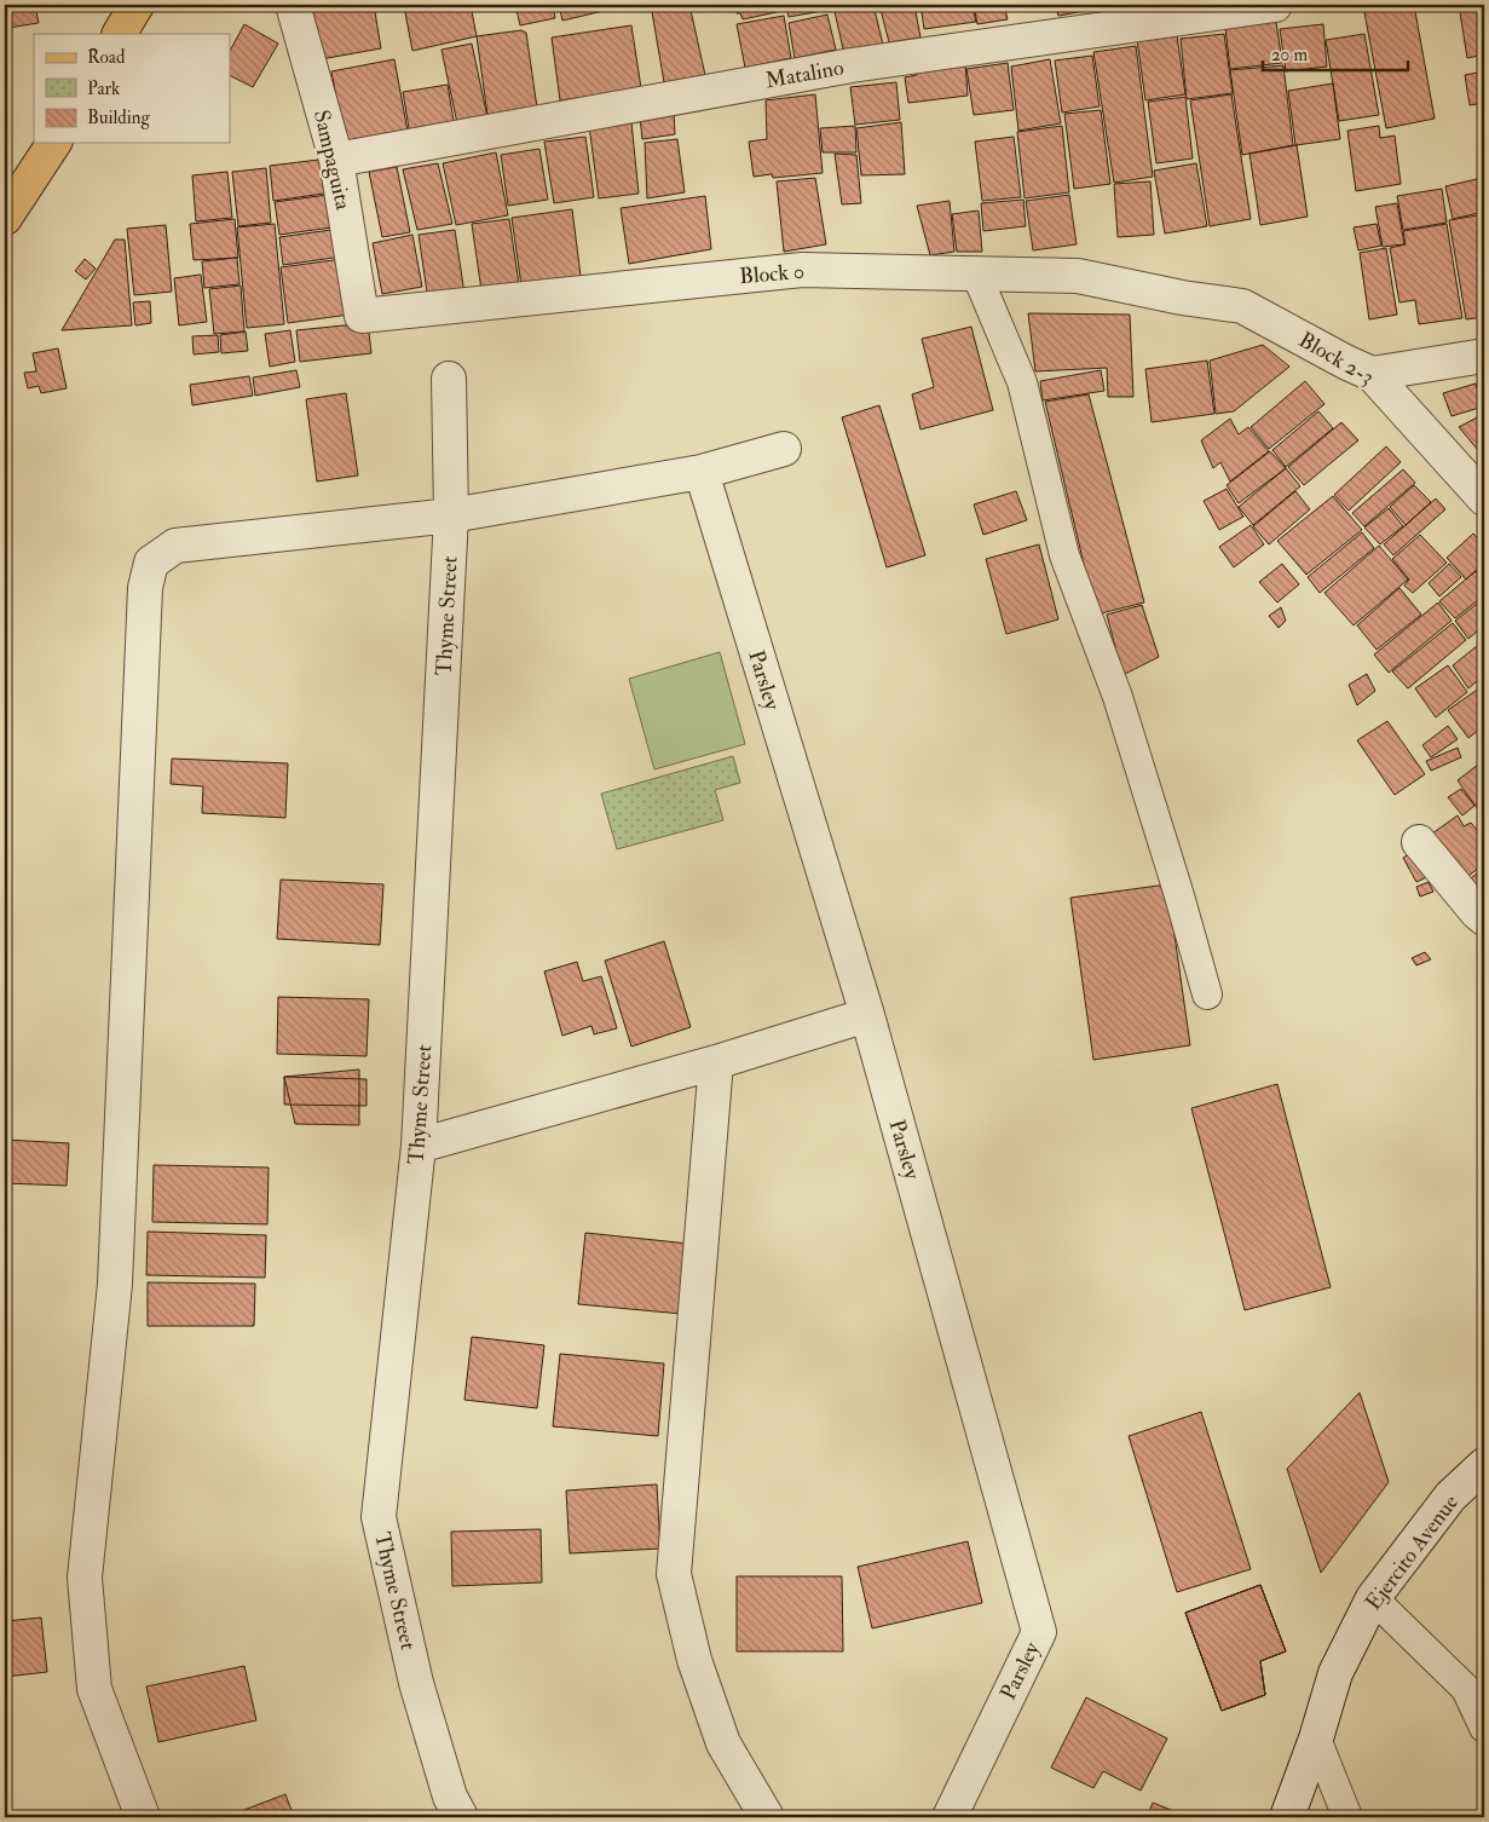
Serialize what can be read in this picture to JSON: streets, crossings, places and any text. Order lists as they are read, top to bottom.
{
  "streets": {
    "street": [
      "Matalino",
      "Sampaguita",
      "Block 0",
      "Block 2-3",
      "Thyme Street",
      "Parsley",
      "Ejercito Avenue"
    ]
  },
  "crossings": [
    ["Matalino", "Sampaguita"],
    ["Sampaguita", "Block 0"],
    ["Block 0", "Block 2-3"]
  ],
  "legend": ["Road", "Park", "Building"],
  "scale_bar": "20 m"
}
